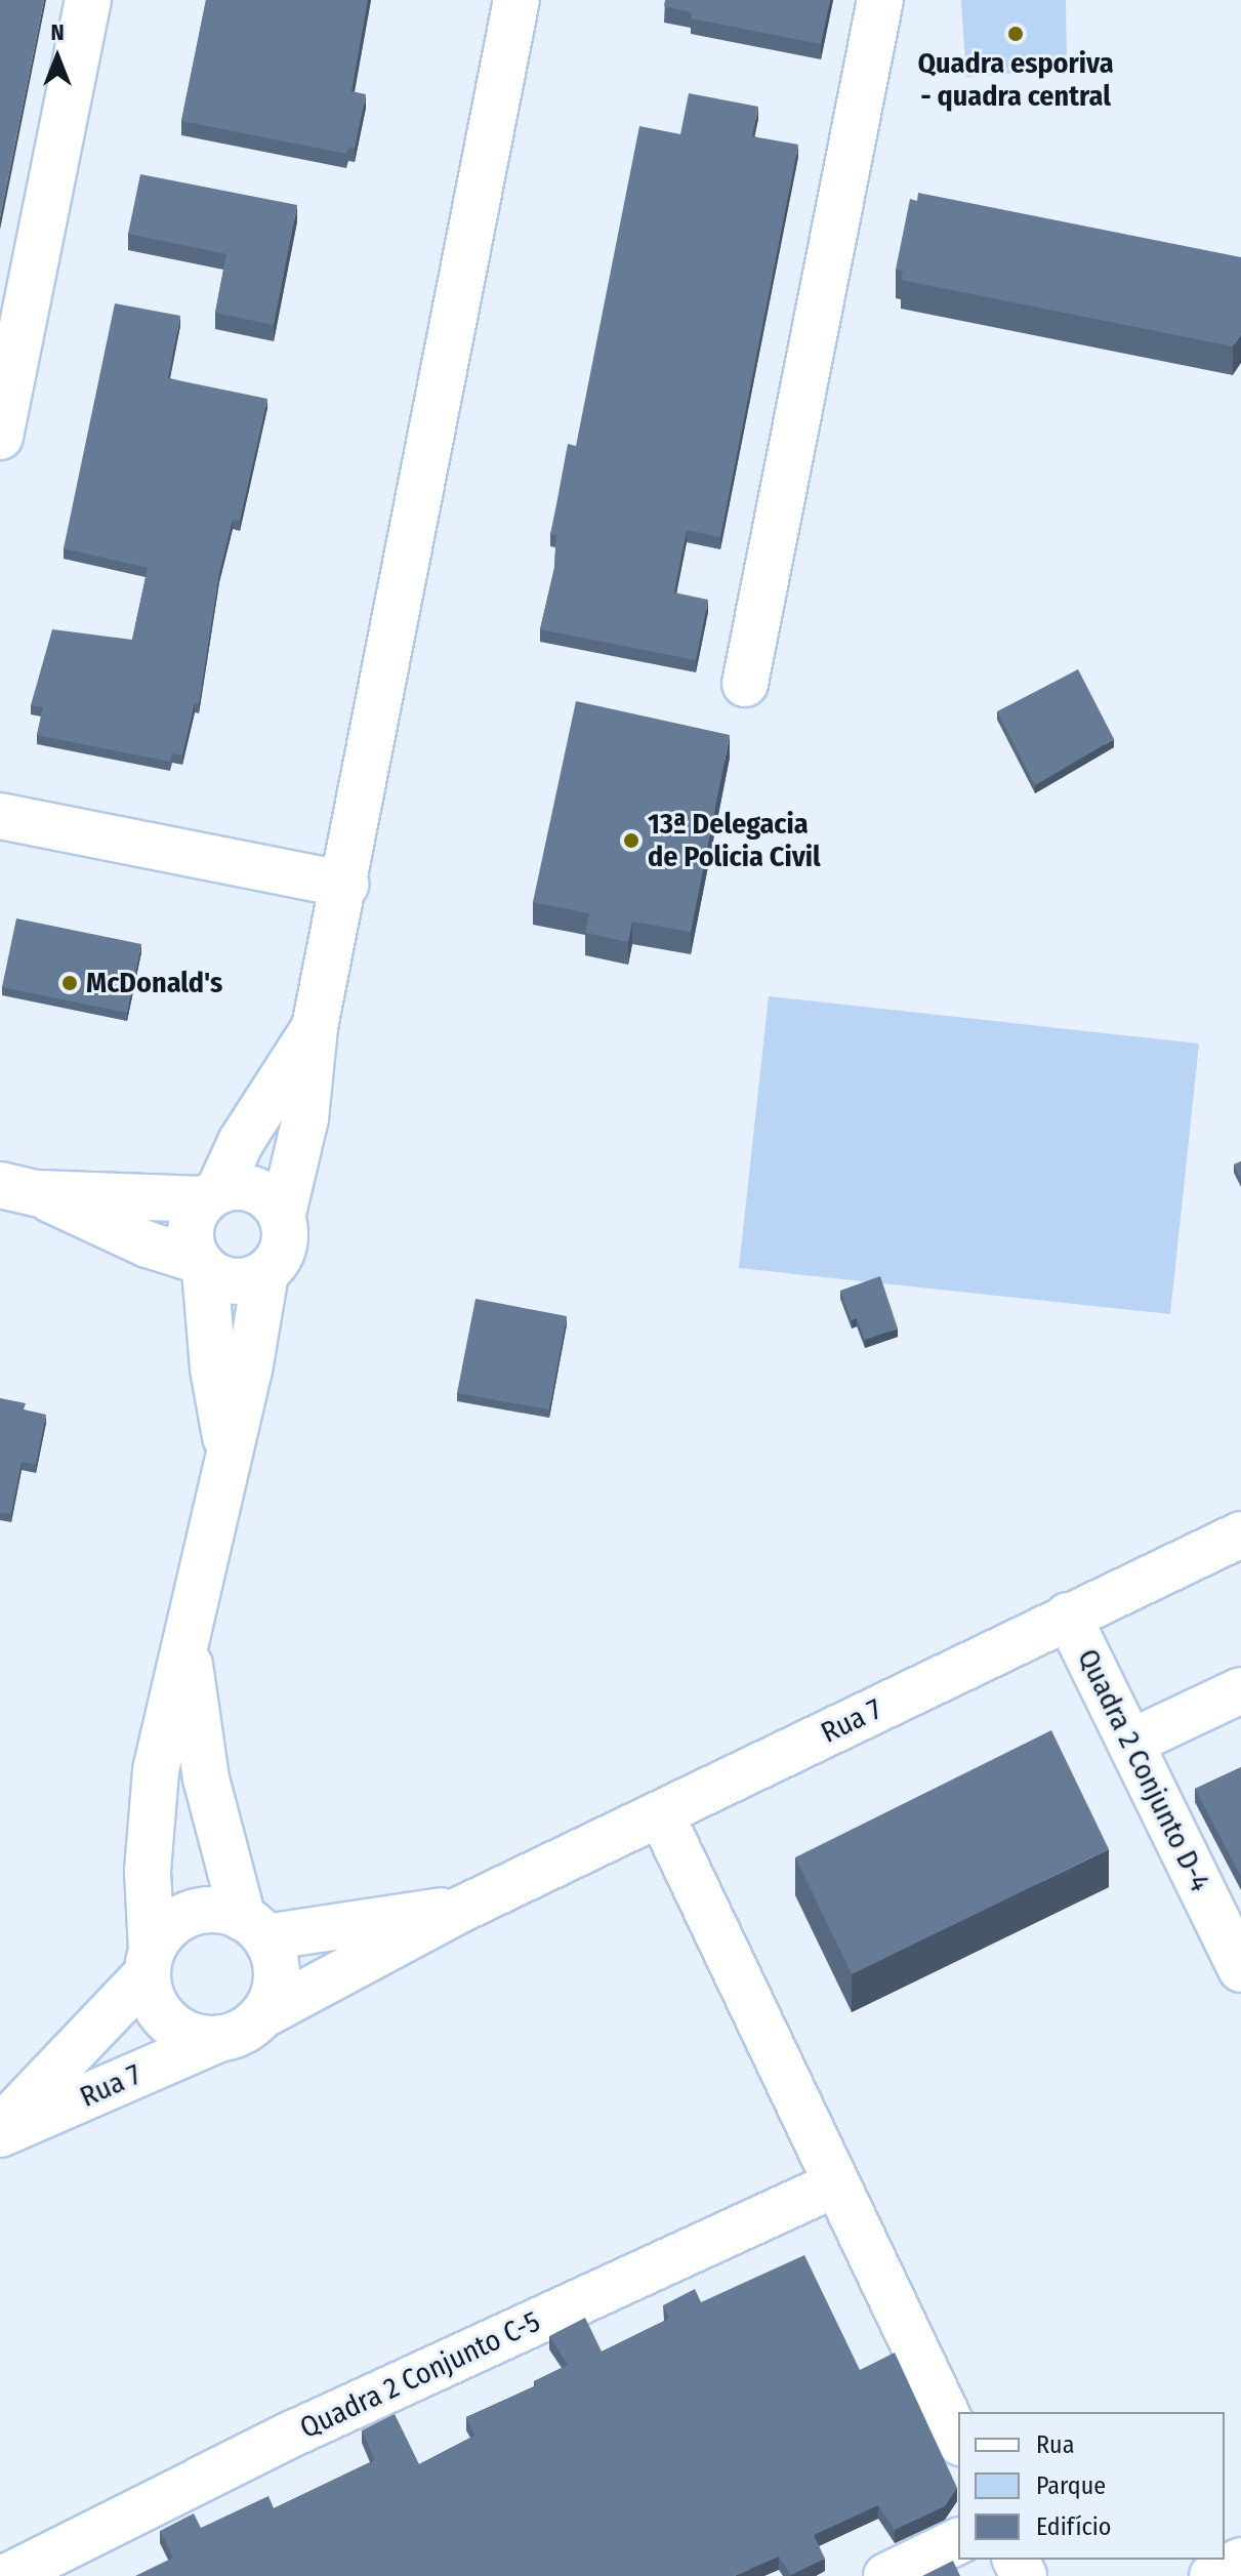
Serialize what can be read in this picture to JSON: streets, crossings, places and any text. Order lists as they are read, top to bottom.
{
  "streets": {
    "street": ["Rua 7", "Quadra 2 Conjunto D-4", "Quadra 2 Conjunto C-5"]
  },
  "crossings": [
    ["Rua 7", "Quadra 2 Conjunto D-4"]
  ],
  "places": ["Quadra esporiva - quadra central", "13ª Delegacia de Policia Civil", "McDonald's"],
  "legend": ["Rua", "Parque", "Edifício"],
  "north": "top"
}
